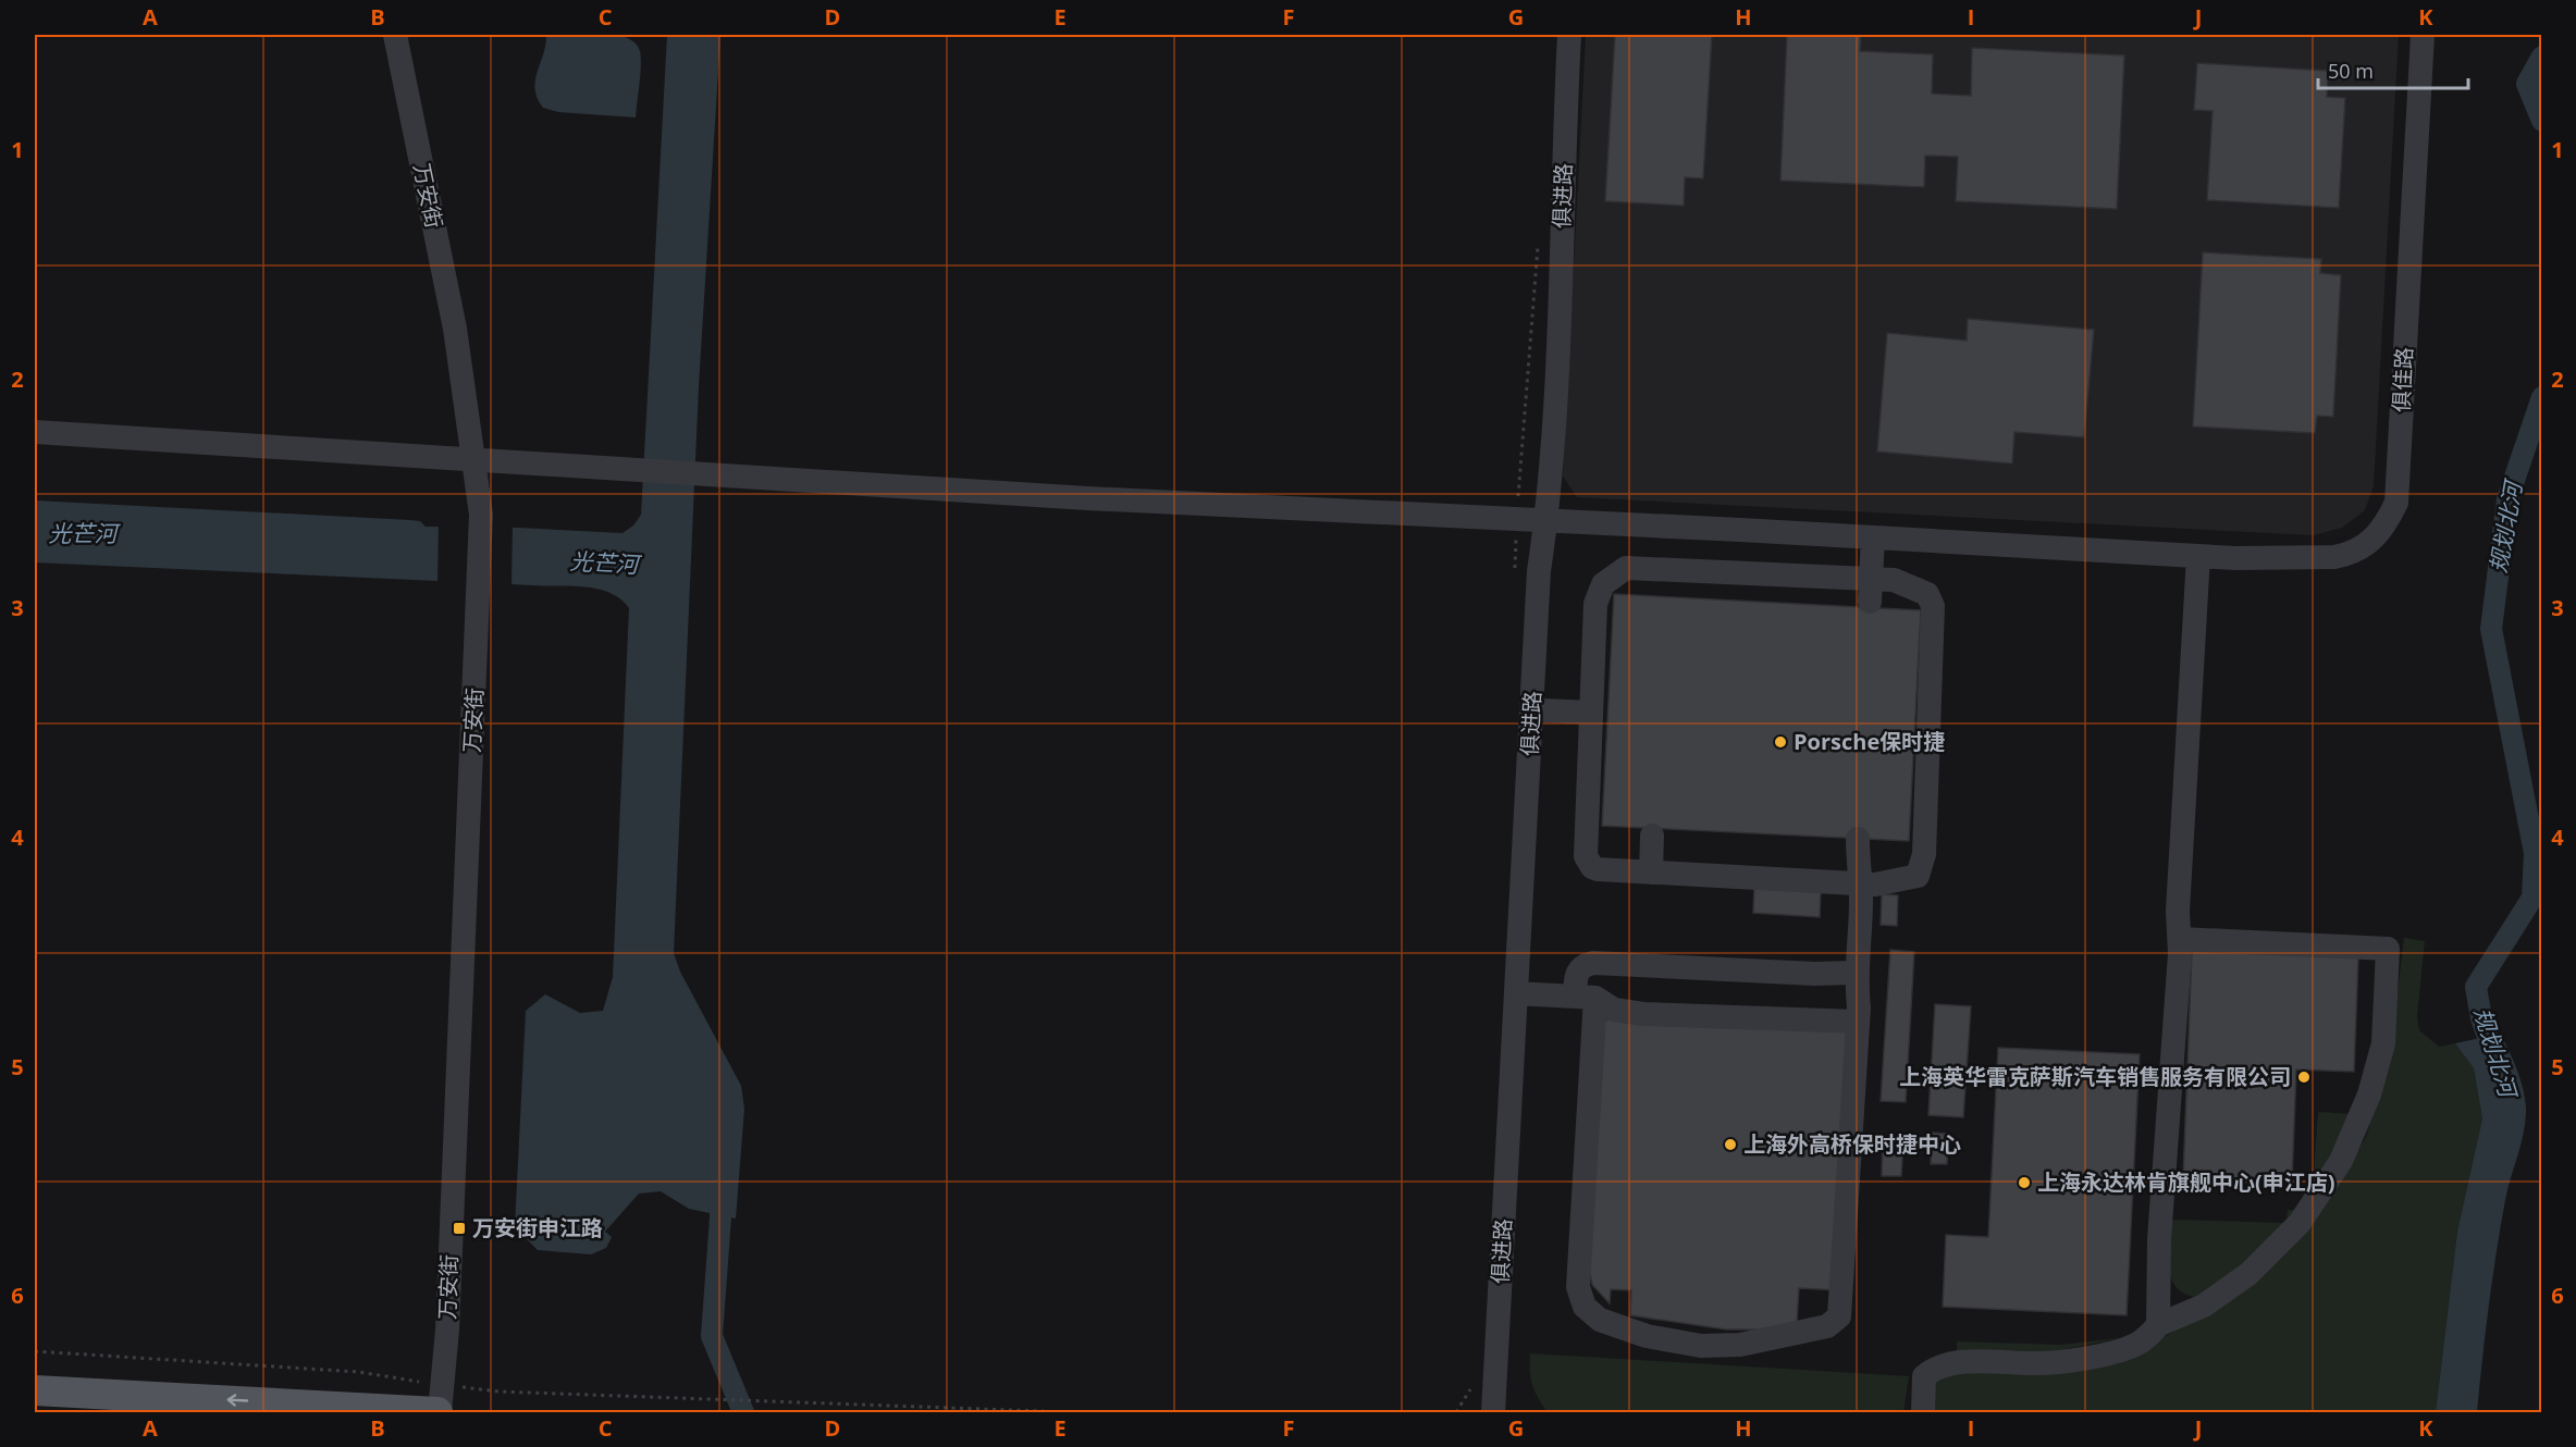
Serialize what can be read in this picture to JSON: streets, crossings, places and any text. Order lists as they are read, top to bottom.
{
  "streets": {
    "street": ["万安街", "俱进路", "俱佳路"]
  },
  "crossings": [
    ["万安街", "俱佳路"],
    ["俱进路", "俱佳路"]
  ],
  "water": ["规划北河", "光芒河"],
  "places": {
    "other": [
      "Porsche保时捷",
      "上海英华雷克萨斯汽车销售服务有限公司",
      "上海外高桥保时捷中心",
      "上海永达林肯旗舰中心(申江店)"
    ],
    "transit": ["万安街申江路"]
  },
  "scale_bar": "50 m",
  "grid": {
    "columns": [
      "A",
      "B",
      "C",
      "D",
      "E",
      "F",
      "G",
      "H",
      "I",
      "J",
      "K"
    ],
    "rows": [
      "1",
      "2",
      "3",
      "4",
      "5",
      "6"
    ]
  }
}
